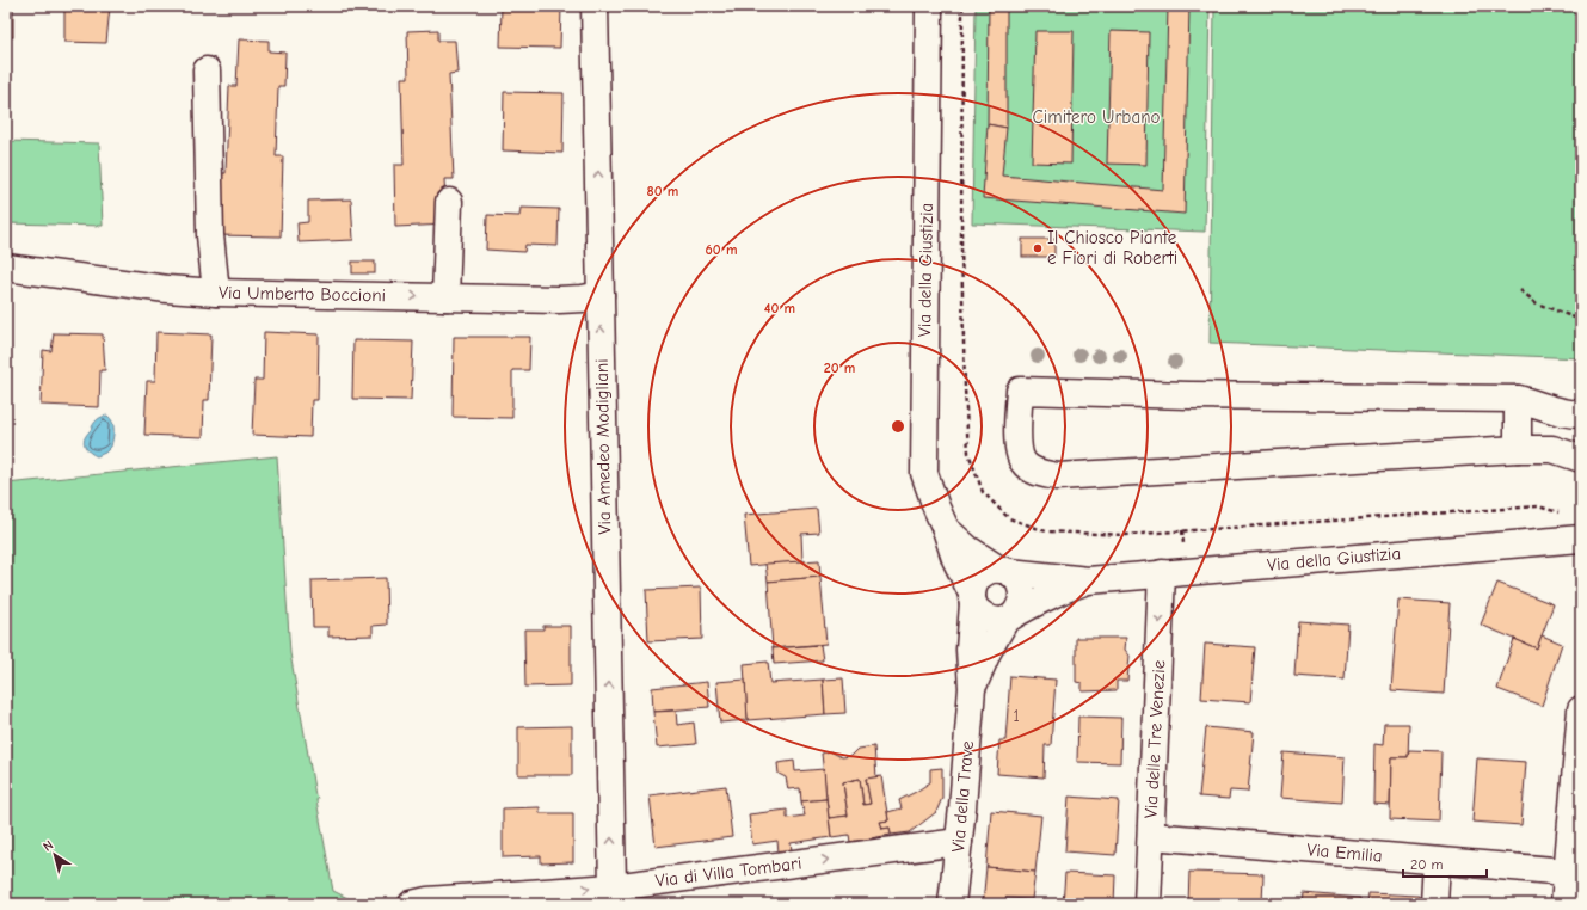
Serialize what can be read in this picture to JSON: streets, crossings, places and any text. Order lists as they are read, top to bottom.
{
  "streets": {
    "street": [
      "Via della Giustizia",
      "Via Umberto Boccioni",
      "Via Amedeo Modigliani",
      "Via delle Tre Venezie",
      "Via della Trave",
      "Via Emilia",
      "Via di Villa Tombari"
    ]
  },
  "crossings": [
    ["Via della Giustizia", "Via delle Tre Venezie"],
    ["Via della Giustizia", "Via della Trave"],
    ["Via Umberto Boccioni", "Via Amedeo Modigliani"],
    ["Via Amedeo Modigliani", "Via di Villa Tombari"],
    ["Via delle Tre Venezie", "Via Emilia"],
    ["Via della Trave", "Via di Villa Tombari"]
  ],
  "one_way": [
    "Via Umberto Boccioni",
    "Via Amedeo Modigliani",
    "Via delle Tre Venezie",
    "Via di Villa Tombari"
  ],
  "parks": ["Cimitero Urbano"],
  "places": ["Il Chiosco Piante e Fiori di Roberti"],
  "house_numbers": ["1"],
  "scale_bar": "20 m",
  "north": "top left",
  "rings": [
    "80 m",
    "60 m",
    "40 m",
    "20 m"
  ]
}
